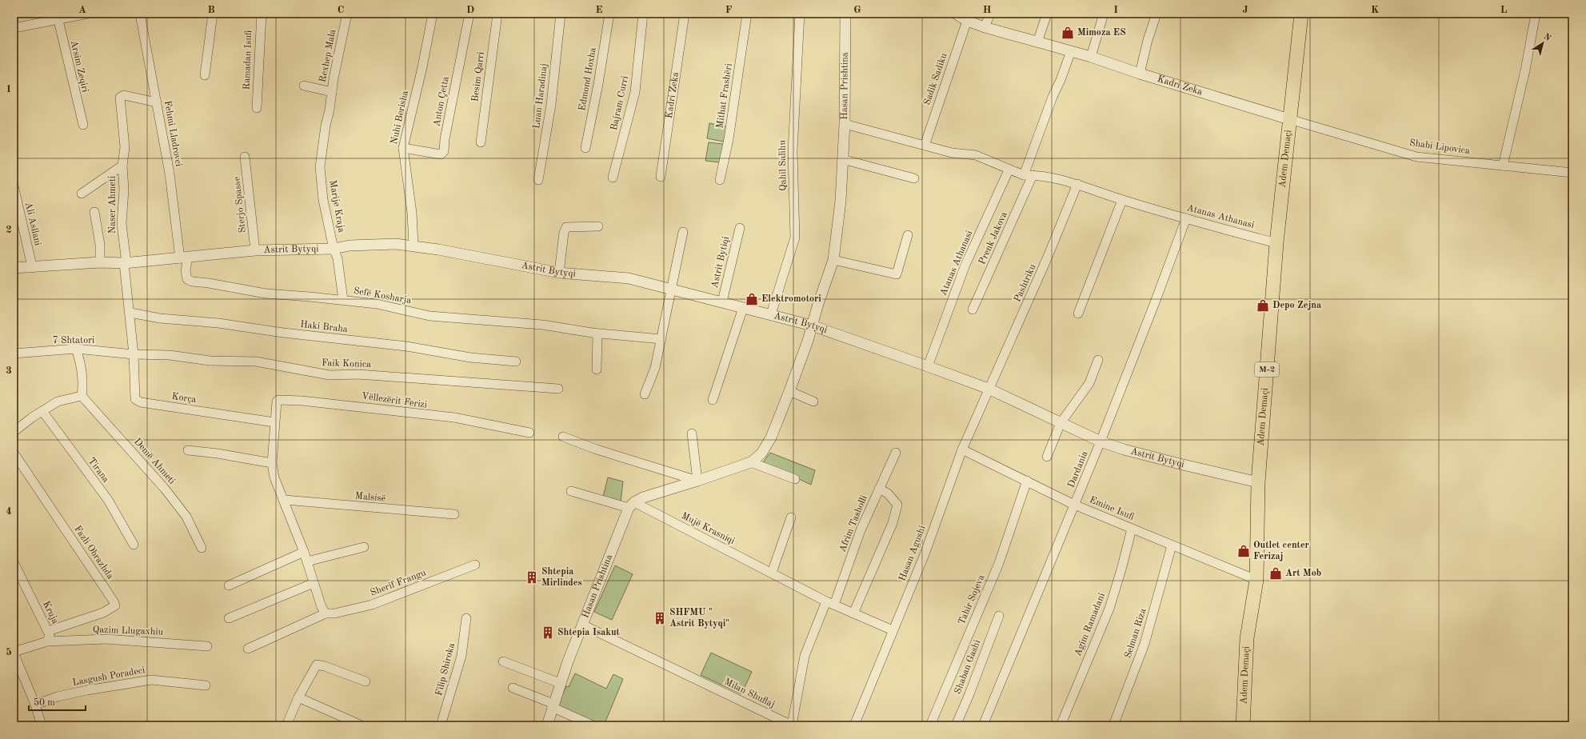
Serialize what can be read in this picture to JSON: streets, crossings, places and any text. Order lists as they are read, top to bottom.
{
  "streets": {
    "main road": ["Adem Demaçi", "M-2"],
    "street": [
      "Rexhep Mala",
      "Ramadan Isufi",
      "Arsim Zeqiri",
      "Besim Qarri",
      "Edmond Hoxha",
      "Sadik Sadiku",
      "Hasan Prishtina",
      "Kadri Zeka",
      "Luan Haradinaj",
      "Mithat Frashëri",
      "Anton Çetta",
      "Bajram Curri",
      "Nuhi Berisha",
      "Fehmi Lladrovci",
      "Shabi Lipovica",
      "Qahil Salihu",
      "Naser Ahmeti",
      "Sterjo Spasse",
      "Marije Kraja",
      "Atanas Athanasi",
      "Ali Asllani",
      "Prenk Jakova",
      "Astrit Bytyqi",
      "Astrit Bytiqi",
      "Pashtriku",
      "Sefë Kosharja",
      "Haki Braha",
      "7 Shtatori",
      "Faik Konica",
      "Korça",
      "Vëllezërit Ferizi",
      "Demë Ahmeti",
      "Dardania",
      "Tirana",
      "Malsisë",
      "Emine Isufi",
      "Afrim Tasholli",
      "Mujë Krasniqi",
      "Fazli Obrazhda",
      "Hasan Agushi",
      "Sherif Frangu",
      "Tahir Sojeva",
      "Kruja",
      "Agim Ramadani",
      "Qazim Llugaxhiu",
      "Selman Riza",
      "Shaban Gashi",
      "Filip Shiroka",
      "Lasgush Poradeci",
      "Milan Shuflaj"
    ]
  },
  "crossings": [
    ["Rexhep Mala", "Marije Kraja"],
    ["Sadik Sadiku", "Kadri Zeka"],
    ["Sadik Sadiku", "Atanas Athanasi"],
    ["Hasan Prishtina", "Atanas Athanasi"],
    ["Hasan Prishtina", "Astrit Bytyqi"],
    ["Hasan Prishtina", "Mujë Krasniqi"],
    ["Hasan Prishtina", "Milan Shuflaj"],
    ["Kadri Zeka", "Shabi Lipovica"],
    ["Kadri Zeka", "Adem Demaçi"],
    ["Anton Çetta", "Nuhi Berisha"],
    ["Nuhi Berisha", "Astrit Bytyqi"],
    ["Fehmi Lladrovci", "Naser Ahmeti"],
    ["Fehmi Lladrovci", "Astrit Bytyqi"],
    ["Fehmi Lladrovci", "Sefë Kosharja"],
    ["Shabi Lipovica", "Adem Demaçi"],
    ["Adem Demaçi", "Atanas Athanasi"],
    ["Adem Demaçi", "Astrit Bytyqi"],
    ["Adem Demaçi", "Emine Isufi"],
    ["Qahil Salihu", "Astrit Bytyqi"],
    ["Naser Ahmeti", "Astrit Bytyqi"],
    ["Naser Ahmeti", "Haki Braha"],
    ["Naser Ahmeti", "7 Shtatori"],
    ["Naser Ahmeti", "Faik Konica"],
    ["Naser Ahmeti", "Korça"],
    ["Sterjo Spasse", "Astrit Bytyqi"],
    ["Marije Kraja", "Astrit Bytyqi"],
    ["Atanas Athanasi", "Prenk Jakova"],
    ["Atanas Athanasi", "Astrit Bytyqi"],
    ["Atanas Athanasi", "Pashtriku"],
    ["Atanas Athanasi", "Dardania"],
    ["Ali Asllani", "Astrit Bytyqi"],
    ["Astrit Bytyqi", "Astrit Bytiqi"],
    ["Astrit Bytyqi", "Pashtriku"],
    ["Astrit Bytyqi", "Sefë Kosharja"],
    ["Astrit Bytyqi", "Dardania"],
    ["Astrit Bytyqi", "Hasan Agushi"],
    ["Pashtriku", "Hasan Agushi"],
    ["7 Shtatori", "Faik Konica"],
    ["7 Shtatori", "Korça"],
    ["Faik Konica", "Korça"],
    ["Korça", "Vëllezërit Ferizi"],
    ["Dardania", "Emine Isufi"],
    ["Emine Isufi", "Hasan Agushi"],
    ["Emine Isufi", "Tahir Sojeva"],
    ["Emine Isufi", "Agim Ramadani"],
    ["Emine Isufi", "Selman Riza"],
    ["Afrim Tasholli", "Mujë Krasniqi"],
    ["Afrim Tasholli", "Milan Shuflaj"],
    ["Mujë Krasniqi", "Hasan Agushi"],
    ["Mujë Krasniqi", "Milan Shuflaj"],
    ["Fazli Obrazhda", "Kruja"],
    ["Kruja", "Qazim Llugaxhiu"]
  ],
  "places": {
    "shop": [
      "Mimoza ES",
      "Elektromotori",
      "Depo Zejna",
      "Outlet center Ferizaj",
      "Art Mob"
    ],
    "building": ["Shtepia Mirlindes", "SHFMU \" Astrit Bytyqi\"", "Shtepia Isakut"]
  },
  "scale_bar": "50 m",
  "north": "top right",
  "grid": {
    "columns": [
      "A",
      "B",
      "C",
      "D",
      "E",
      "F",
      "G",
      "H",
      "I",
      "J",
      "K",
      "L"
    ],
    "rows": [
      "1",
      "2",
      "3",
      "4",
      "5"
    ]
  }
}
